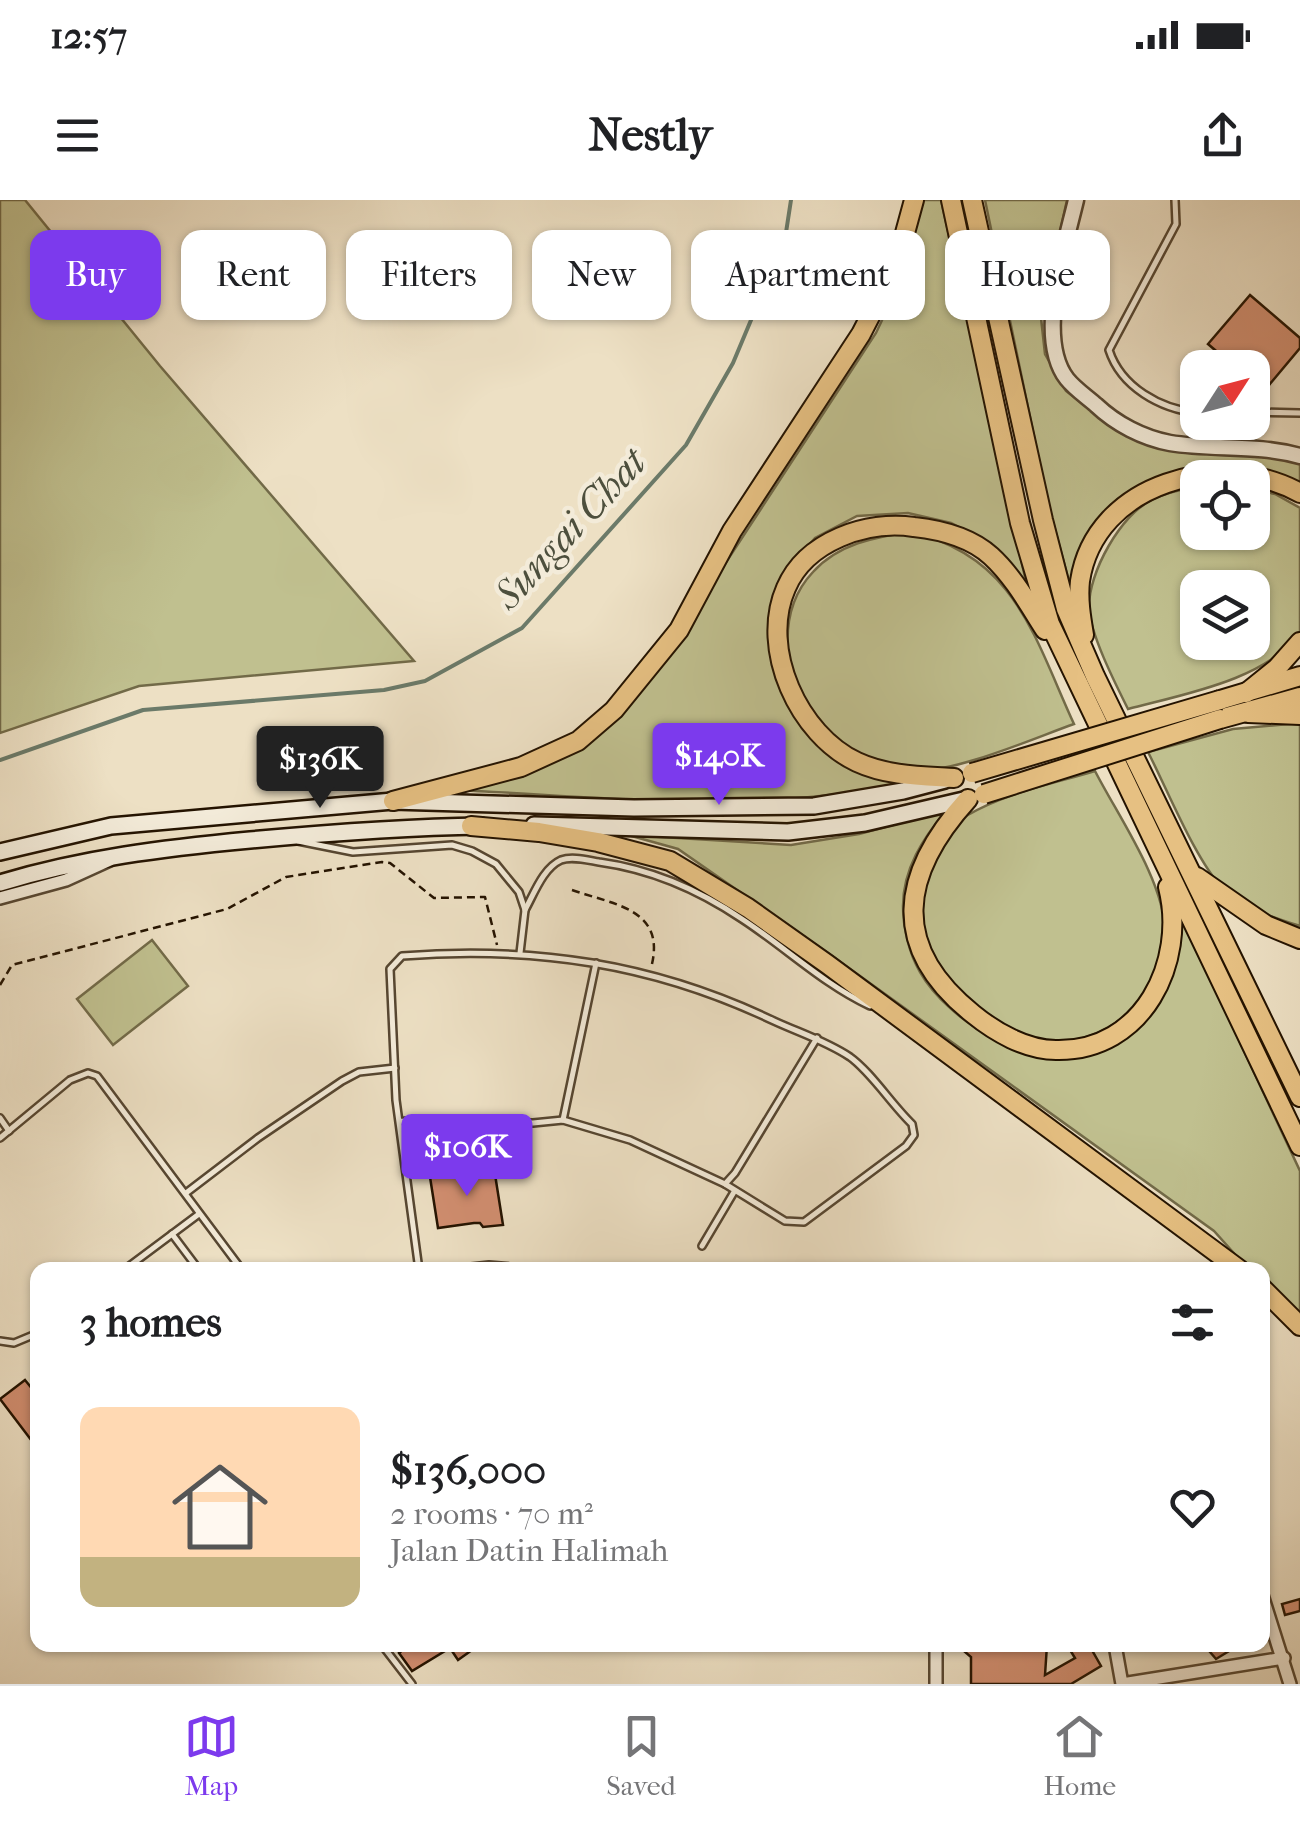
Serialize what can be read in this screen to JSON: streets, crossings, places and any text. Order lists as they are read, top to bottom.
{
  "water": ["Sungai Chat"],
  "north": "top right",
  "page": {
    "status": "12:57",
    "header": "Nestly",
    "chip": [
      "Buy",
      "Rent",
      "Filters",
      "New",
      "Apartment",
      "House"
    ],
    "price": ["$140K", "$136K", "$106K"],
    "heading": "3 homes",
    "list": [
      {
        "name": "$136,000",
        "note": "2 rooms · 70 m² · Jalan Datin Halimah"
      }
    ],
    "tabs": ["Map", "Saved", "Home"]
  }
}
